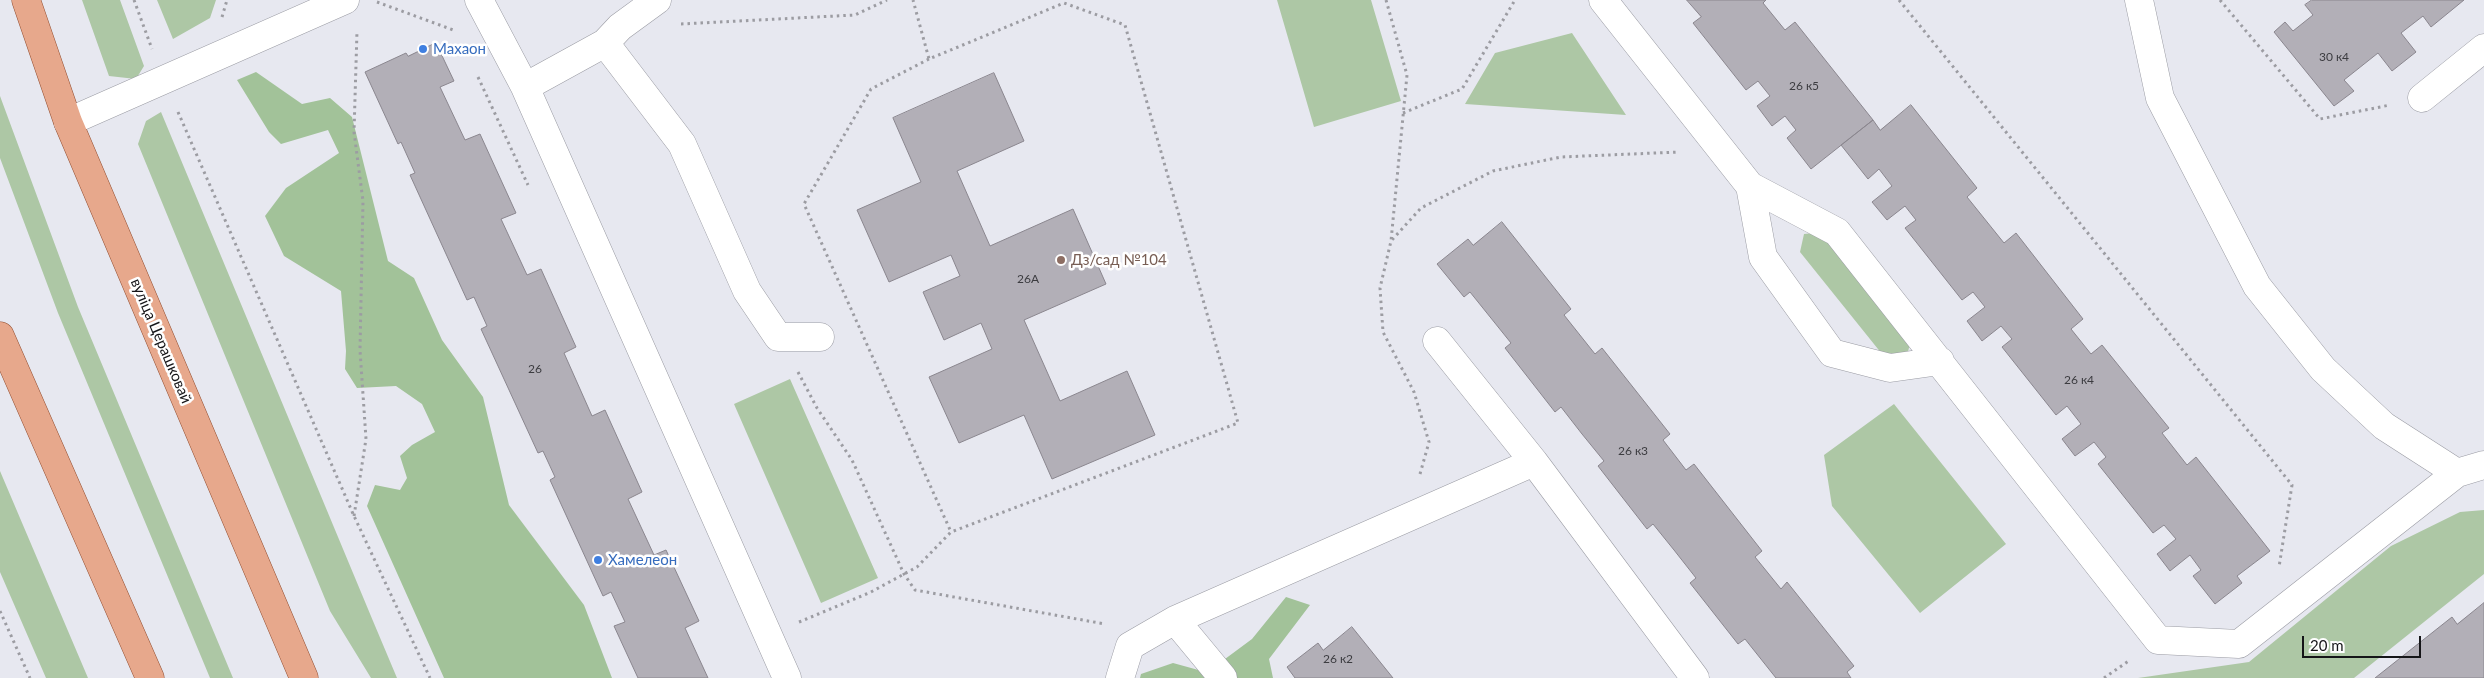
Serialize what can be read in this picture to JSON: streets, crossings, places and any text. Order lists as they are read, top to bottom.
{
  "streets": {
    "main road": ["вуліца Церашковай"]
  },
  "places": ["Махаон", "Дз/сад №104", "Хамелеон"],
  "house_numbers": [
    "30 к4",
    "26 к5",
    "26А",
    "26",
    "26 к4",
    "26 к3",
    "26 к2"
  ],
  "scale_bar": "20 m"
}
